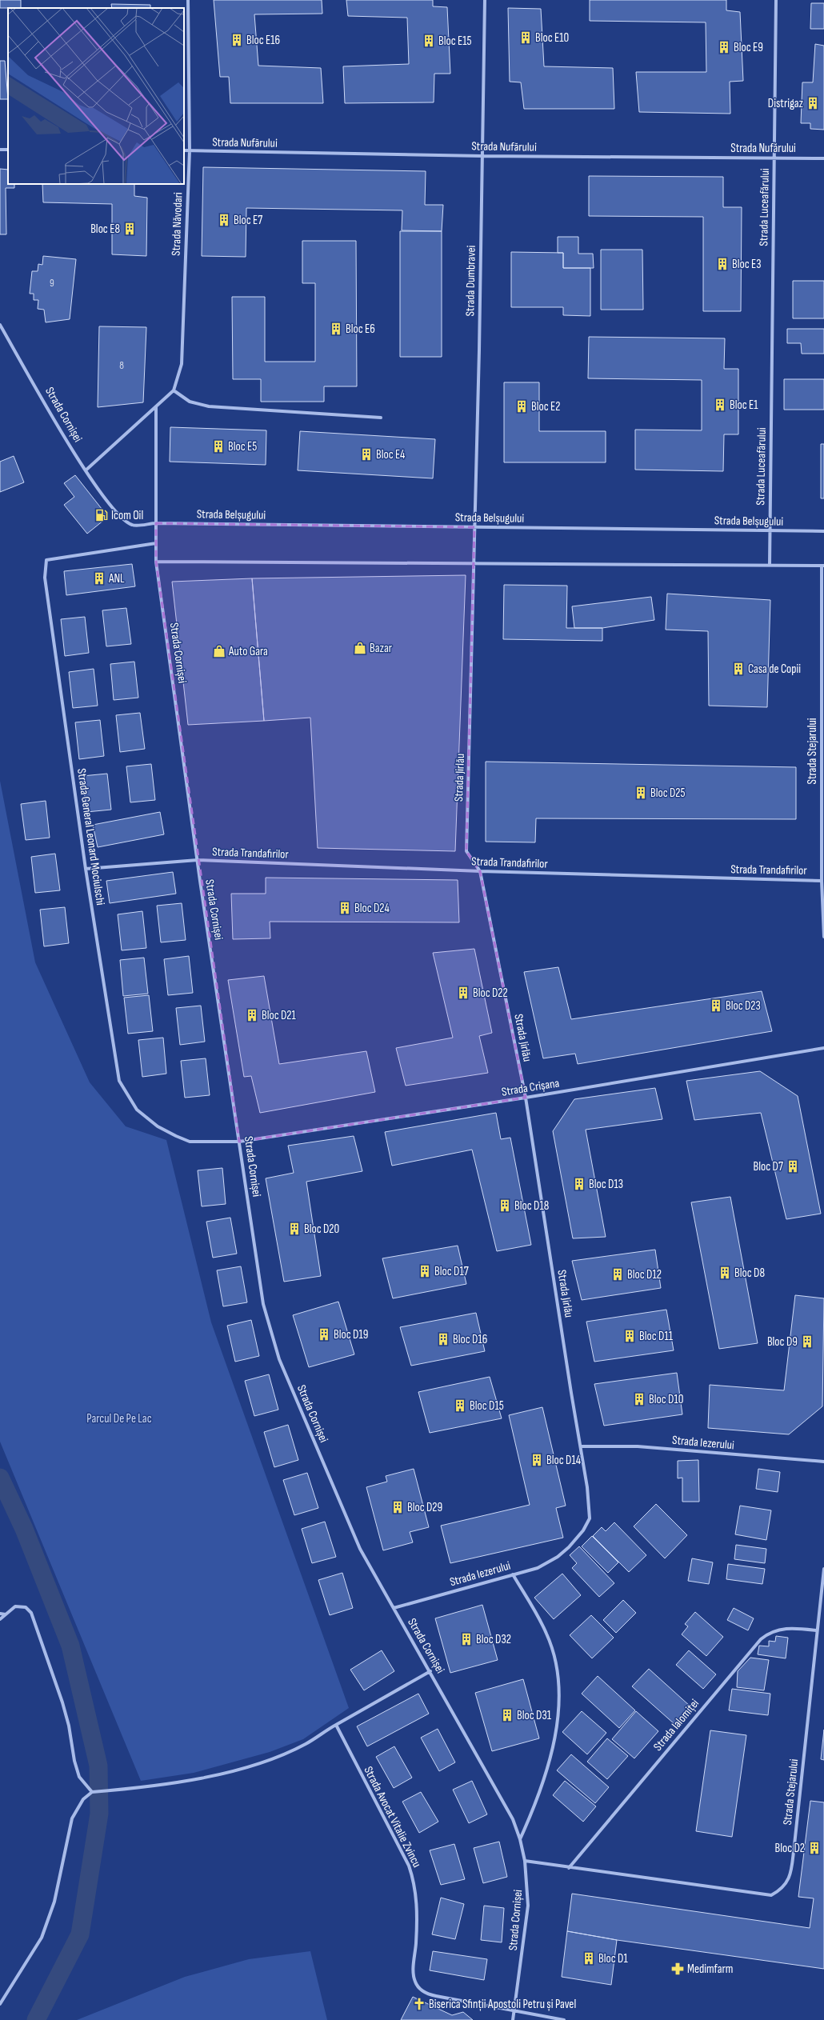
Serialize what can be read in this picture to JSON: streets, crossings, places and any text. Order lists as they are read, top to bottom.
{
  "streets": {
    "street": [
      "Strada Nufărului",
      "Strada Luceafărului",
      "Strada Năvodari",
      "Strada Dumbravei",
      "Strada Cornișei",
      "Strada Belșugului",
      "Strada Stejarului",
      "Strada Jirlău",
      "Strada General Leonard Mociulschi",
      "Strada Trandafirilor",
      "Strada Crișana",
      "Strada Iezerului",
      "Strada Ialomiței",
      "Strada Avocat Vitalie Zvincu"
    ]
  },
  "crossings": [
    ["Strada Nufărului", "Strada Luceafărului"],
    ["Strada Nufărului", "Strada Năvodari"],
    ["Strada Nufărului", "Strada Dumbravei"],
    ["Strada Luceafărului", "Strada Belșugului"],
    ["Strada Năvodari", "Strada Cornișei"],
    ["Strada Dumbravei", "Strada Belșugului"],
    ["Strada Dumbravei", "Strada Jirlău"],
    ["Strada Cornișei", "Strada Belșugului"],
    ["Strada Cornișei", "Strada Stejarului"],
    ["Strada Cornișei", "Strada General Leonard Mociulschi"],
    ["Strada Cornișei", "Strada Trandafirilor"],
    ["Strada Cornișei", "Strada Crișana"],
    ["Strada Cornișei", "Strada Iezerului"],
    ["Strada Cornișei", "Strada Avocat Vitalie Zvincu"],
    ["Strada Stejarului", "Strada Trandafirilor"],
    ["Strada Stejarului", "Strada Ialomiței"],
    ["Strada Jirlău", "Strada Trandafirilor"],
    ["Strada Jirlău", "Strada Crișana"],
    ["Strada Jirlău", "Strada Iezerului"],
    ["Strada General Leonard Mociulschi", "Strada Trandafirilor"],
    ["Strada General Leonard Mociulschi", "Strada Crișana"]
  ],
  "parks": ["Parcul De Pe Lac"],
  "places": {
    "building": [
      "Bloc E10",
      "Bloc E16",
      "Bloc E15",
      "Bloc E9",
      "Distrigaz",
      "Bloc E7",
      "Bloc E8",
      "Bloc E3",
      "Bloc E6",
      "Bloc E1",
      "Bloc E2",
      "Bloc E5",
      "Bloc E4",
      "ANL",
      "Casa de Copii",
      "Bloc D25",
      "Bloc D24",
      "Bloc D22",
      "Bloc D23",
      "Bloc D21",
      "Bloc D7",
      "Bloc D13",
      "Bloc D18",
      "Bloc D20",
      "Bloc D17",
      "Bloc D8",
      "Bloc D12",
      "Bloc D19",
      "Bloc D11",
      "Bloc D16",
      "Bloc D9",
      "Bloc D10",
      "Bloc D15",
      "Bloc D14",
      "Bloc D29",
      "Bloc D32",
      "Bloc D31",
      "Bloc D2",
      "Bloc D1"
    ],
    "fuel station": ["Icom Oil"],
    "shop": ["Bazar", "Auto Gara"],
    "pharmacy": ["Medimfarm"],
    "church": ["Biserica Sfinții Apostoli Petru și Pavel"]
  },
  "house_numbers": ["9", "8"]
}
